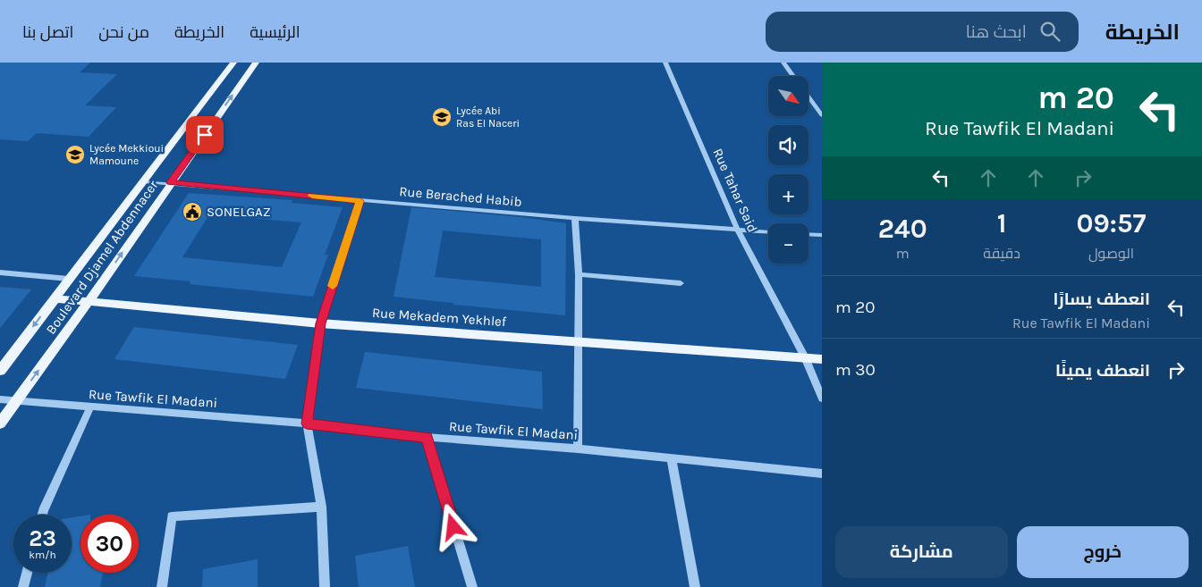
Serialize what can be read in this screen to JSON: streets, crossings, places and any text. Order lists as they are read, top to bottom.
{
  "streets": {
    "main road": ["Boulevard Djamel Abdennacer", "Rue Mekadem Yekhlef"],
    "street": ["Rue Tahar Said", "Rue Berached Habib", "Rue Tawfik El Madani"]
  },
  "crossings": [
    ["Rue Tahar Said", "Rue Berached Habib"],
    ["Rue Tahar Said", "Rue Mekadem Yekhlef"],
    ["Rue Berached Habib", "Boulevard Djamel Abdennacer"],
    ["Boulevard Djamel Abdennacer", "Rue Mekadem Yekhlef"],
    ["Boulevard Djamel Abdennacer", "Rue Tawfik El Madani"]
  ],
  "places": {
    "school or university": ["Lycée Abi Ras El Naceri", "Lycée Mekkioui Mamoune"],
    "public building": ["SONELGAZ"]
  },
  "north": "bottom right",
  "page": {
    "header": "الخريطة",
    "search": "ابحث هنا",
    "nav": [
      "الرئيسية",
      "الخريطة",
      "من نحن",
      "اتصل بنا"
    ],
    "turn": ["20 m", "Rue Tawfik El Madani"],
    "map_buttons": ["+", "−"],
    "eta": [
      "09:57",
      "الوصول",
      "1",
      "دقيقة",
      "240",
      "m"
    ],
    "list": [
      {
        "name": "انعطف يسارًا",
        "note": "Rue Tawfik El Madani",
        "value": "20 m"
      },
      {
        "name": "انعطف يمينًا",
        "value": "30 m"
      }
    ],
    "speed": "23 km/h",
    "limit": "30",
    "buttons": ["خروج", "مشاركة"]
  }
}
